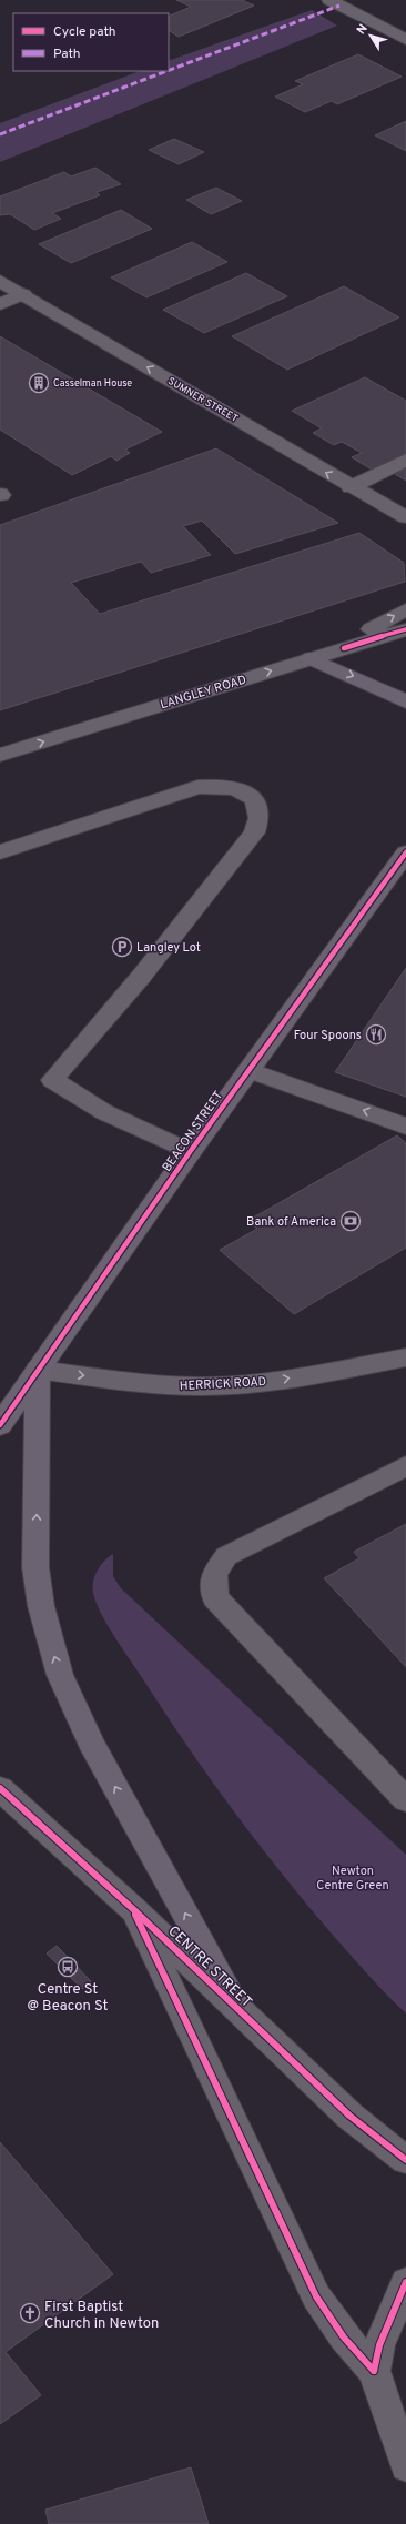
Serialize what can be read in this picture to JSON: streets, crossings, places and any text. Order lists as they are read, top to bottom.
{
  "streets": {
    "main road": ["BEACON STREET"],
    "street": [
      "SUMNER STREET",
      "LANGLEY ROAD",
      "HERRICK ROAD",
      "CENTRE STREET"
    ]
  },
  "crossings": [
    ["BEACON STREET", "HERRICK ROAD"]
  ],
  "one_way": ["SUMNER STREET", "LANGLEY ROAD", "HERRICK ROAD"],
  "parks": ["Newton Centre Green"],
  "places": {
    "building": ["Casselman House"],
    "parking": ["Langley Lot"],
    "restaurant": ["Four Spoons"],
    "bank": ["Bank of America"],
    "bus stop": ["Centre St @ Beacon St"],
    "church": ["First Baptist Church in Newton"]
  },
  "legend": ["Cycle path", "Path"],
  "north": "top left"
}
